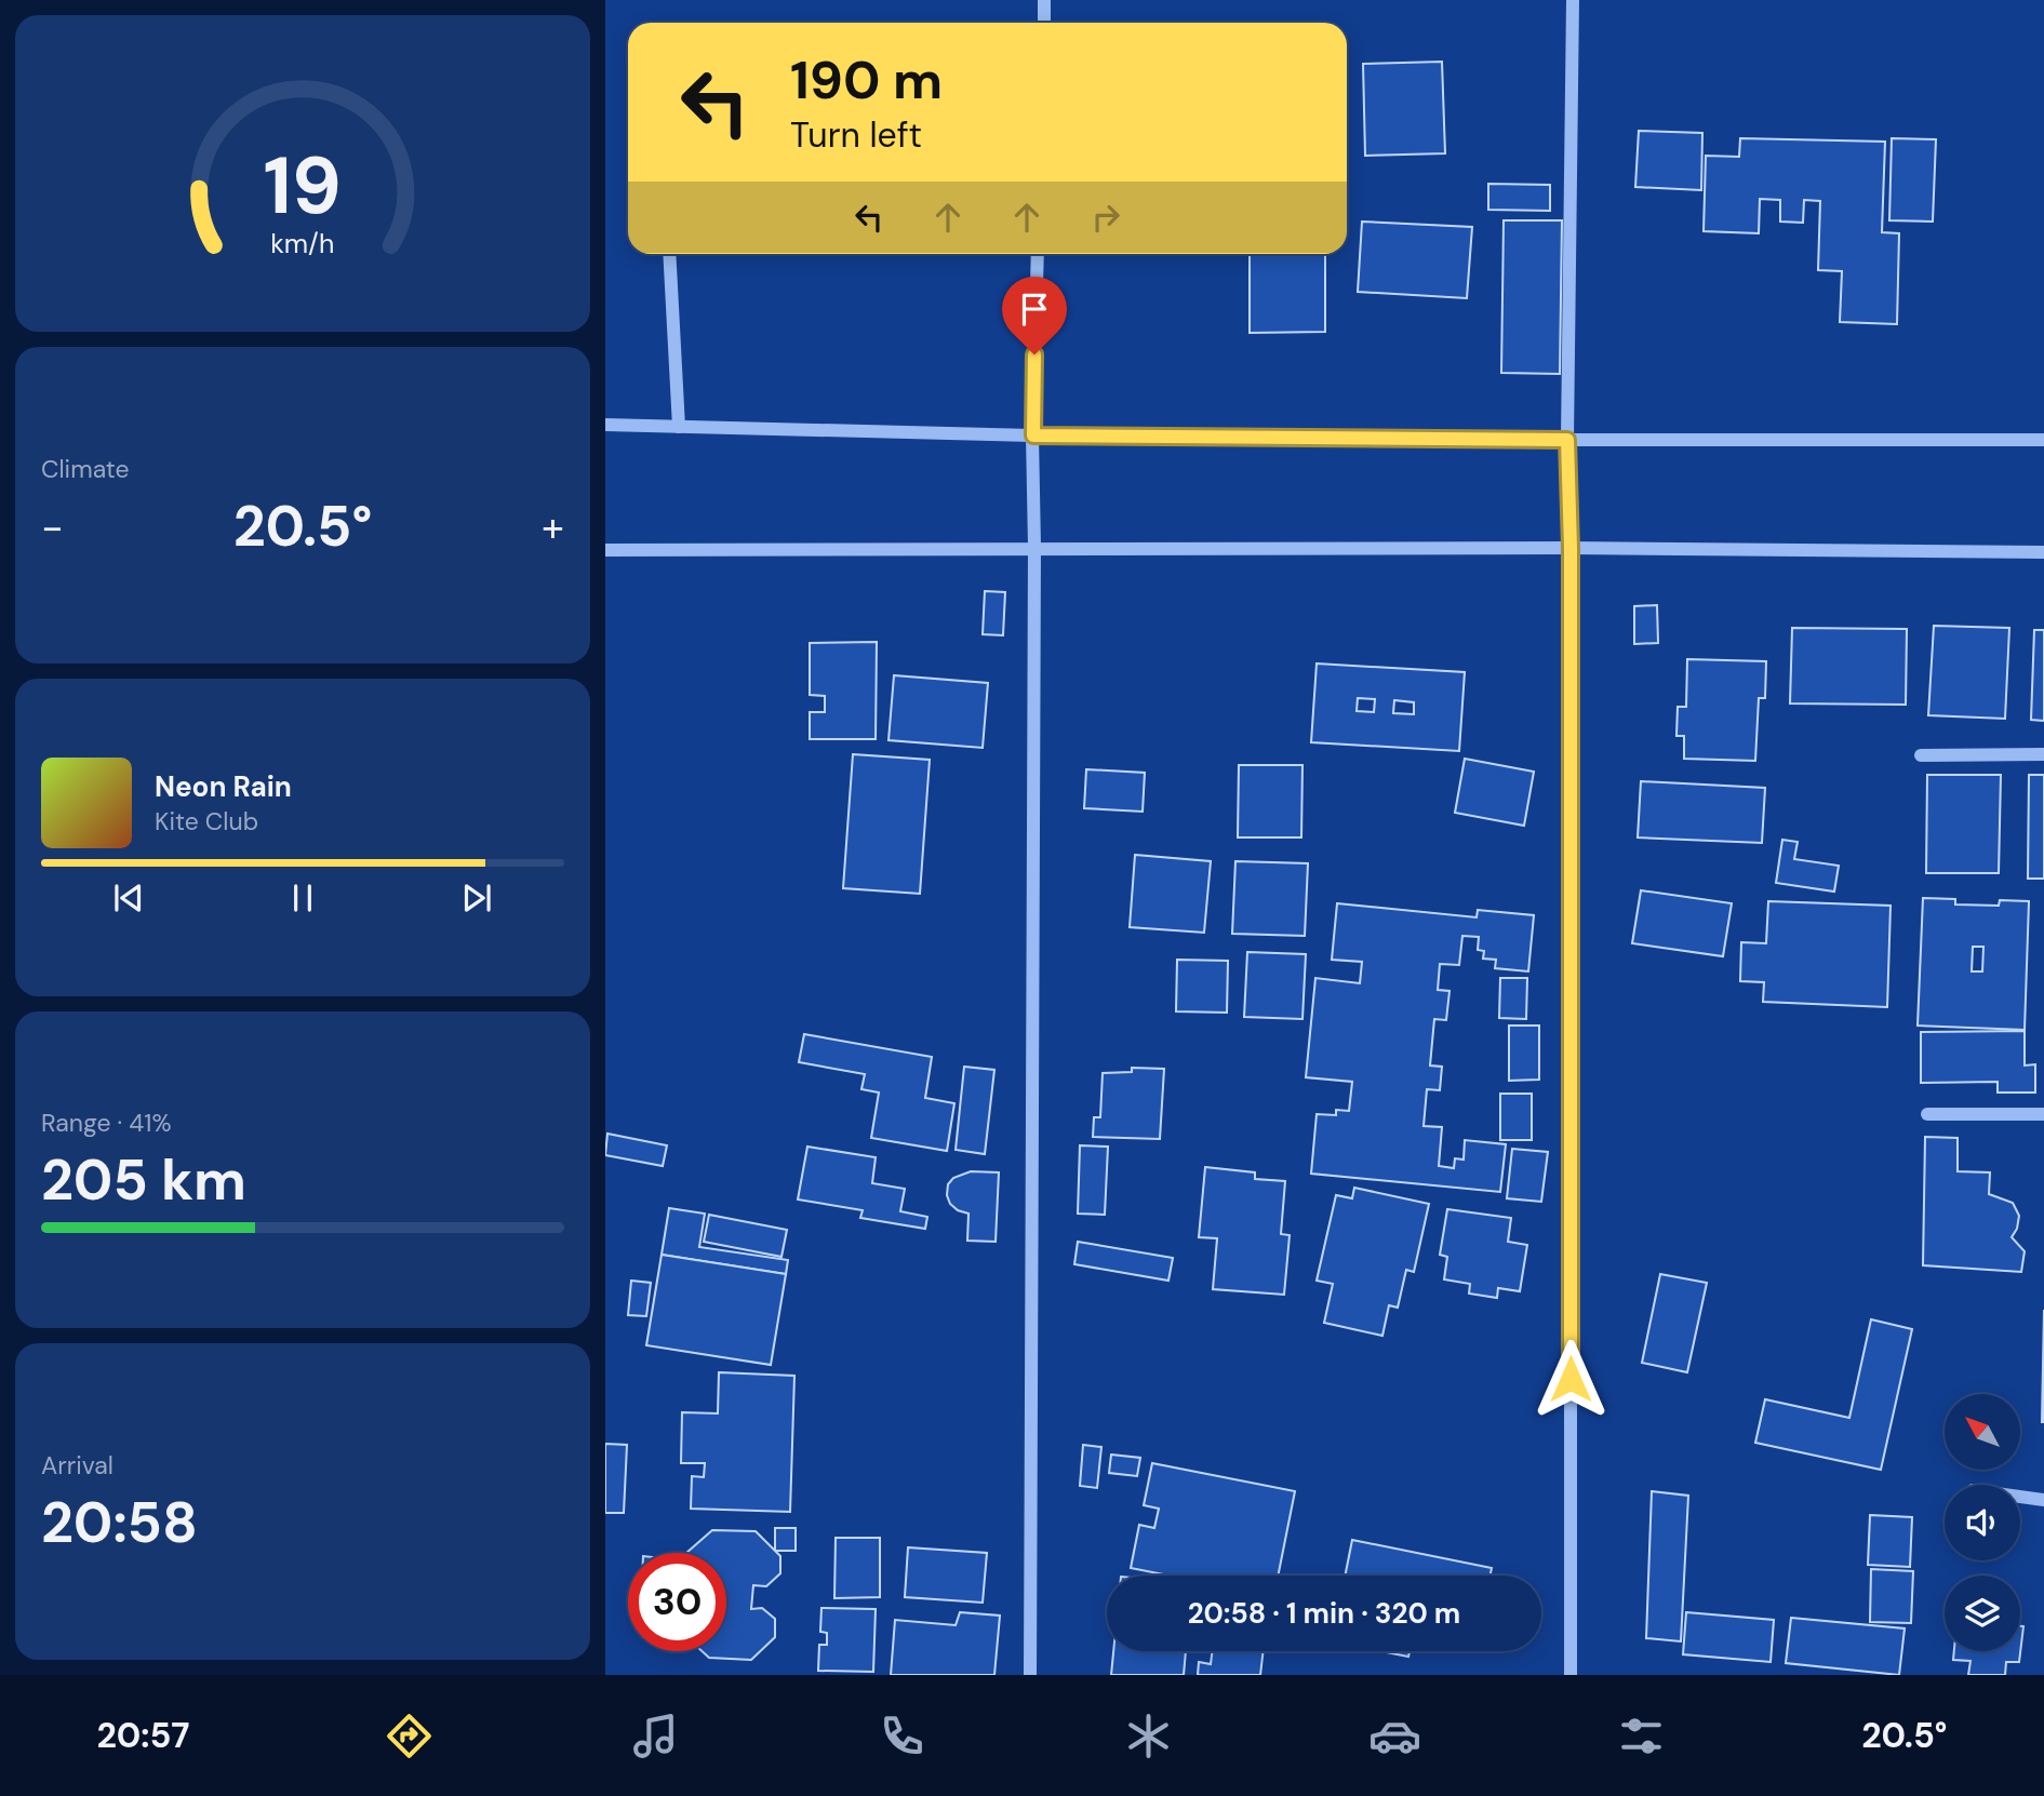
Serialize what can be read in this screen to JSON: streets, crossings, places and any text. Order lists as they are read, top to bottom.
{
  "north": "top left",
  "page": {
    "turn": ["190 m", "Turn left"],
    "tile": [
      "Climate",
      ["Range · 41%", "205 km"],
      ["Arrival", "20:58"]
    ],
    "heat": ["−", "20.5°", "+"],
    "song": ["Neon Rain", "Kite Club"],
    "limit": "30",
    "trip": "20:58 · 1 min · 320 m",
    "tabs": ["20:57", "20.5°"],
    "gauge": ["19", "km/h"]
  }
}
